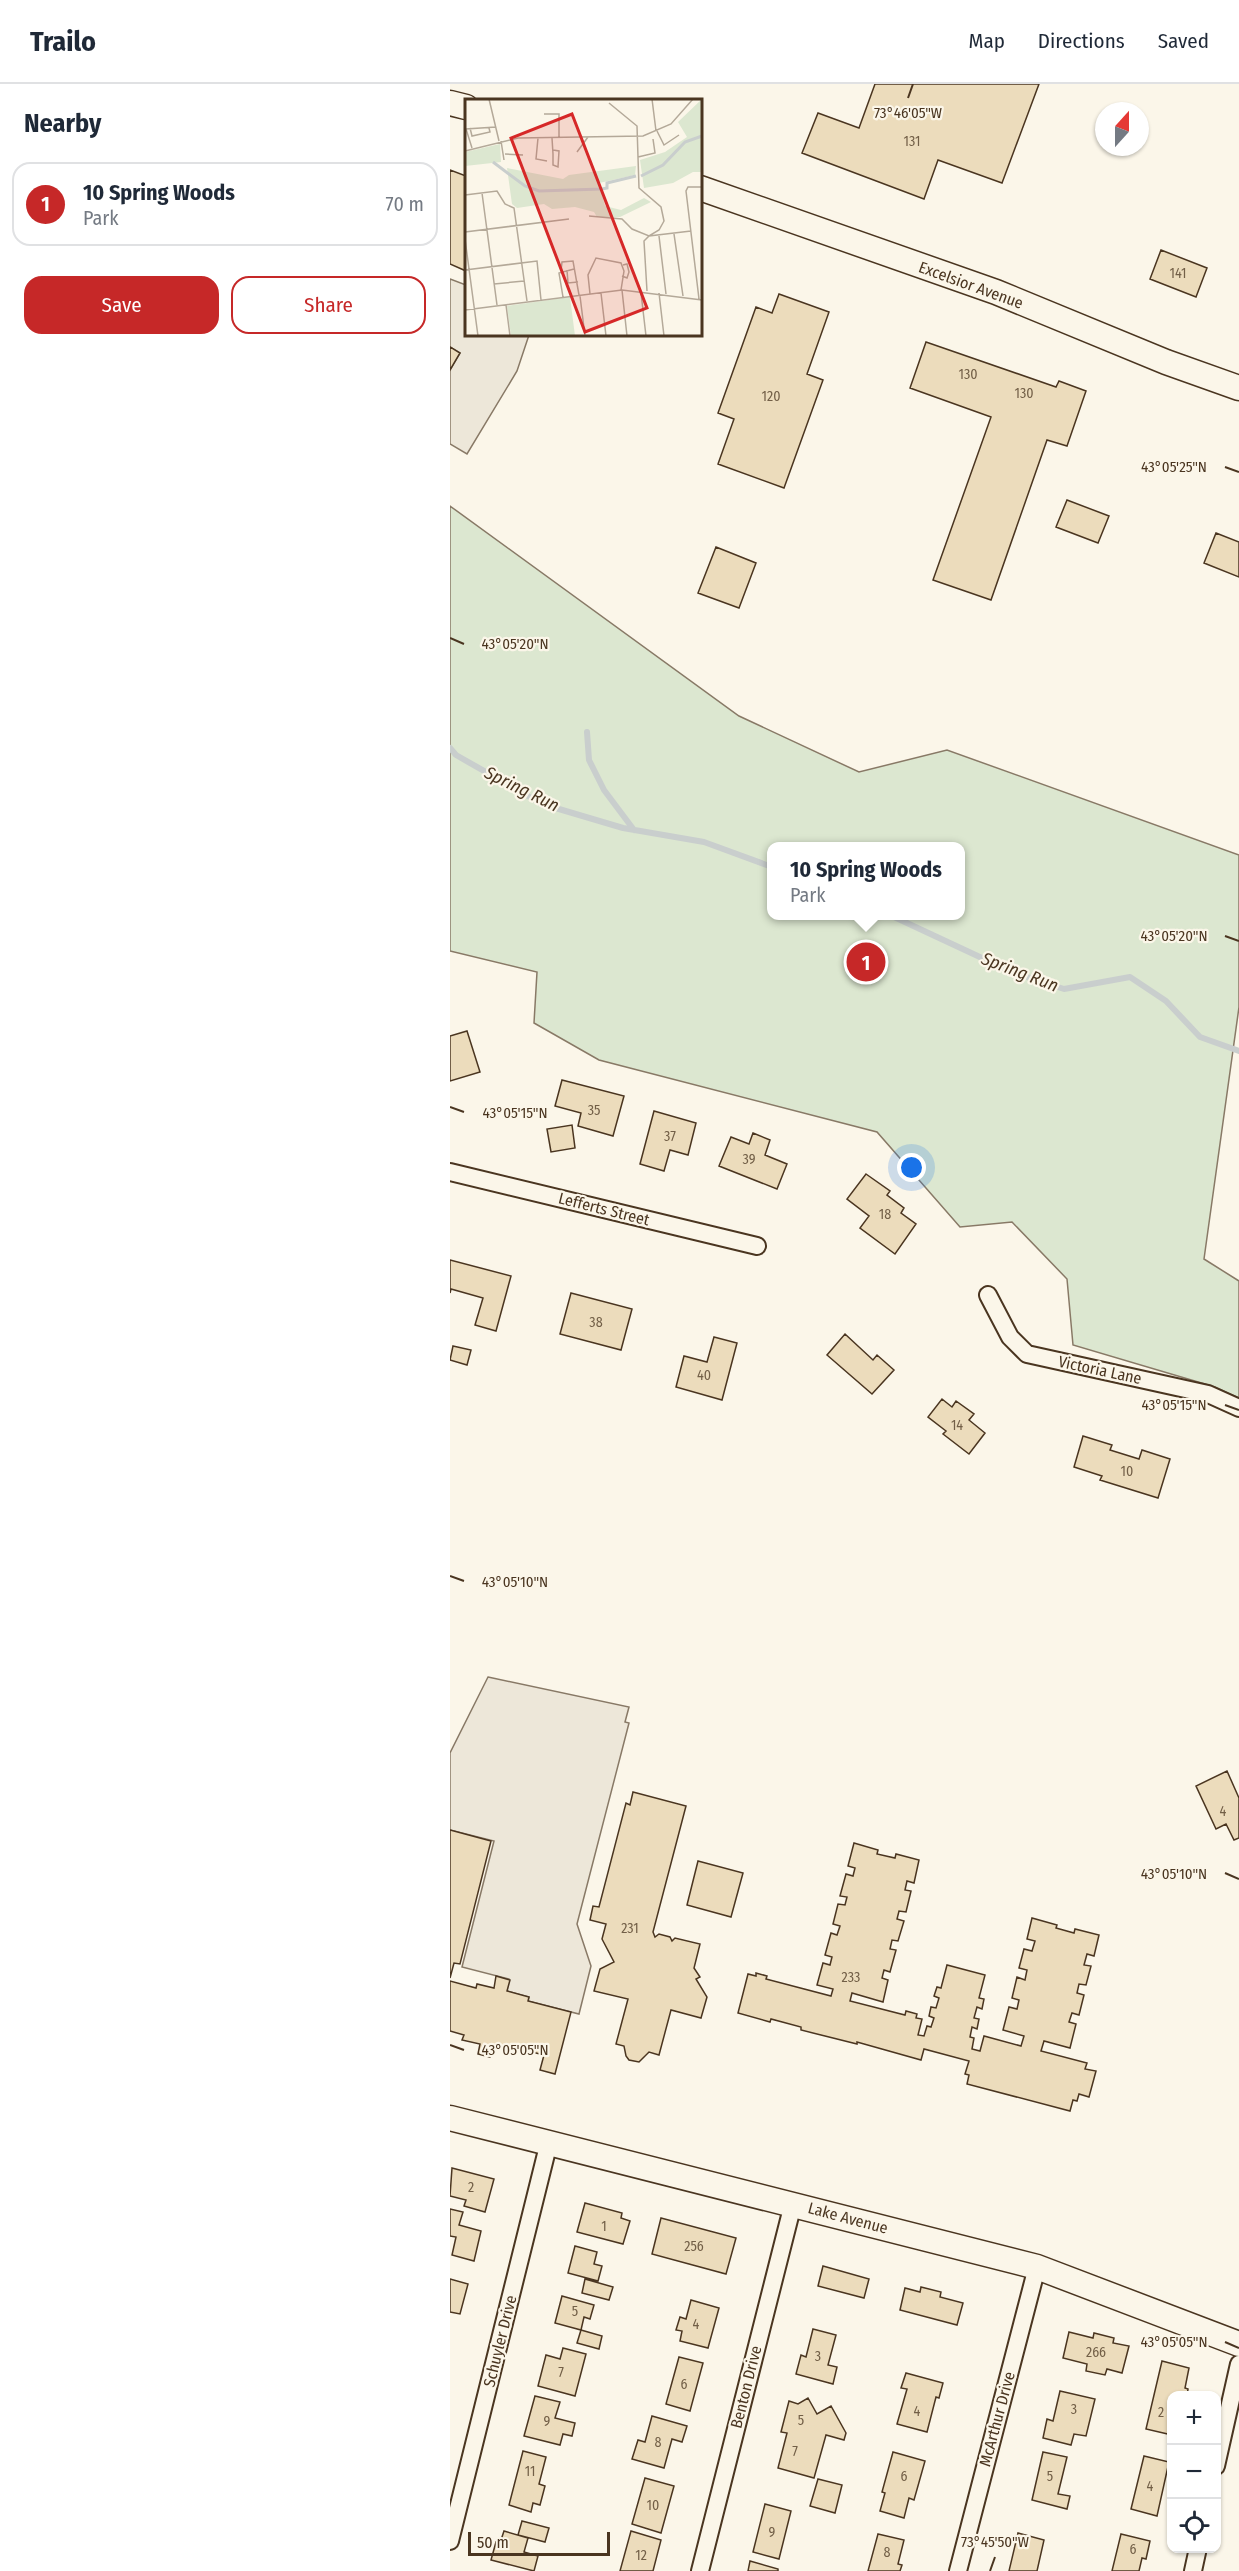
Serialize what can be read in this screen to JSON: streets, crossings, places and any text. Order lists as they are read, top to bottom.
{
  "streets": {
    "main road": ["Excelsior Avenue", "Lake Avenue"],
    "street": [
      "Lefferts Street",
      "Victoria Lane",
      "Schuyler Drive",
      "Benton Drive",
      "McArthur Drive"
    ]
  },
  "crossings": [
    ["Lake Avenue", "Schuyler Drive"],
    ["Lake Avenue", "Benton Drive"],
    ["Lake Avenue", "McArthur Drive"]
  ],
  "water": ["Spring Run"],
  "house_numbers": [
    "131",
    "141",
    "130",
    "130",
    "120",
    "35",
    "37",
    "39",
    "18",
    "38",
    "40",
    "14",
    "10",
    "4",
    "231",
    "233",
    "2",
    "1",
    "256",
    "5",
    "4",
    "266",
    "3",
    "7",
    "6",
    "3",
    "4",
    "2",
    "5",
    "9",
    "8",
    "7",
    "11",
    "6",
    "5",
    "4",
    "10",
    "9",
    "6",
    "8",
    "12"
  ],
  "scale_bar": "50 m",
  "north": "top",
  "page": {
    "header": "Trailo",
    "nav": ["Map", "Directions", "Saved"],
    "heading": "Nearby",
    "list": [
      {
        "mark": "1",
        "name": "10 Spring Woods",
        "note": "Park",
        "value": "70 m"
      }
    ],
    "buttons": ["Save", "Share"],
    "popup": ["10 Spring Woods", "Park"],
    "pins": "1",
    "map_buttons": ["+", "−"],
    "scale": "50 m"
  },
  "coordinates": [
    "73°46'05\"W",
    "43°05'25\"N",
    "43°05'20\"N",
    "43°05'15\"N",
    "43°05'10\"N",
    "43°05'05\"N",
    "73°45'50\"W"
  ]
}
